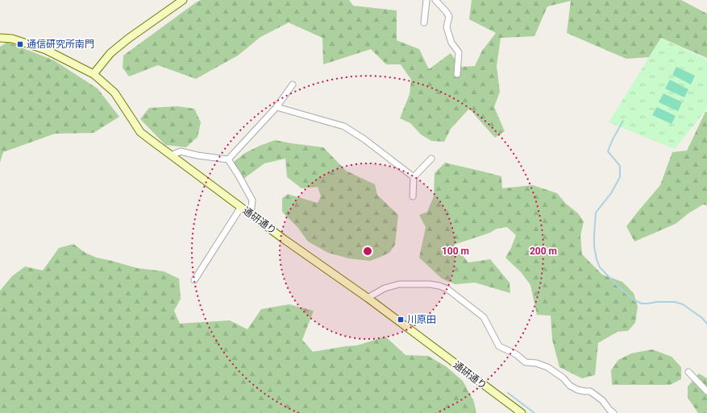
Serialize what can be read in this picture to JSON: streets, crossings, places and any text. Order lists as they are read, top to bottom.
{
  "streets": {
    "street": ["通研通り"]
  },
  "places": {
    "transit": ["通信研究所南門", "川原田"]
  },
  "rings": ["100 m", "200 m"]
}
